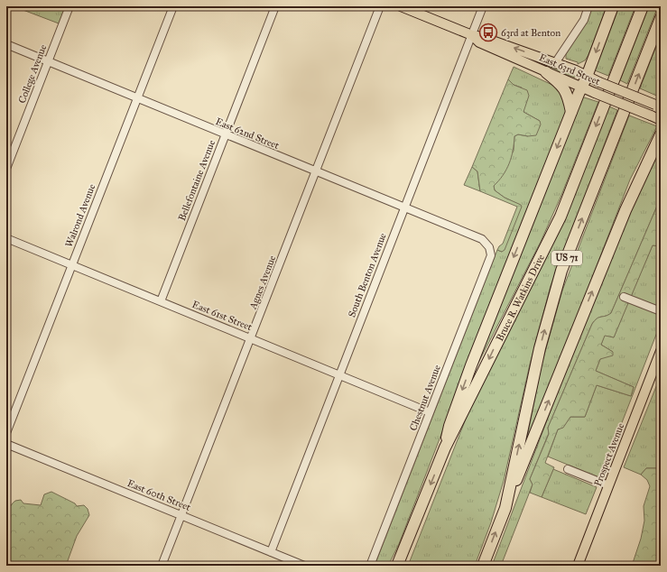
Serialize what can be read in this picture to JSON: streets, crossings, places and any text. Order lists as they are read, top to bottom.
{
  "streets": {
    "highway": ["US 71", "Bruce R. Watkins Drive"],
    "main road": ["East 63rd Street", "Prospect Avenue"],
    "street": [
      "College Avenue",
      "East 62nd Street",
      "Bellefontaine Avenue",
      "Walrond Avenue",
      "South Benton Avenue",
      "Agnes Avenue",
      "East 61st Street",
      "Chestnut Avenue",
      "East 60th Street"
    ]
  },
  "crossings": [
    ["East 63rd Street", "South Benton Avenue"],
    ["College Avenue", "East 62nd Street"],
    ["East 62nd Street", "Bellefontaine Avenue"],
    ["East 62nd Street", "Walrond Avenue"],
    ["East 62nd Street", "South Benton Avenue"],
    ["East 62nd Street", "Agnes Avenue"],
    ["East 62nd Street", "Chestnut Avenue"],
    ["Bellefontaine Avenue", "East 61st Street"],
    ["Walrond Avenue", "East 61st Street"],
    ["South Benton Avenue", "East 61st Street"],
    ["South Benton Avenue", "East 60th Street"],
    ["Agnes Avenue", "East 61st Street"],
    ["Agnes Avenue", "East 60th Street"],
    ["East 61st Street", "Chestnut Avenue"]
  ],
  "places": {
    "bus stop": ["63rd at Benton"]
  }
}
